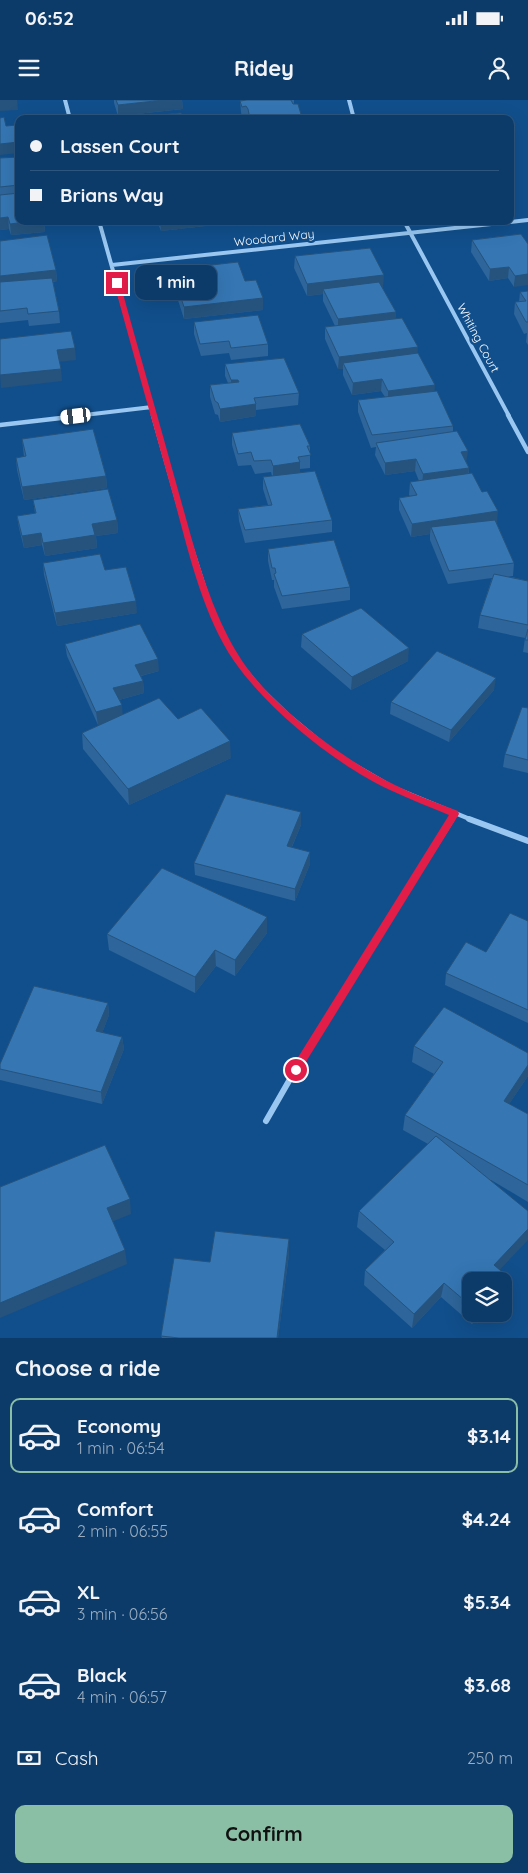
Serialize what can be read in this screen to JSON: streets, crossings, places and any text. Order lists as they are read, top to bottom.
{
  "streets": {
    "street": ["Woodard Way", "Whiting Court"]
  },
  "crossings": [
    ["Woodard Way", "Whiting Court"]
  ],
  "page": {
    "status": "06:52",
    "header": "Ridey",
    "banner": ["Lassen Court", "Brians Way"],
    "bubble": "1 min",
    "heading": "Choose a ride",
    "list": [
      {
        "name": "Economy",
        "note": "1 min · 06:54",
        "value": "$3.14"
      },
      {
        "name": "Comfort",
        "note": "2 min · 06:55",
        "value": "$4.24"
      },
      {
        "name": "XL",
        "note": "3 min · 06:56",
        "value": "$5.34"
      },
      {
        "name": "Black",
        "note": "4 min · 06:57",
        "value": "$3.68"
      }
    ],
    "pay": ["Cash", "250 m"],
    "buttons": "Confirm"
  }
}
